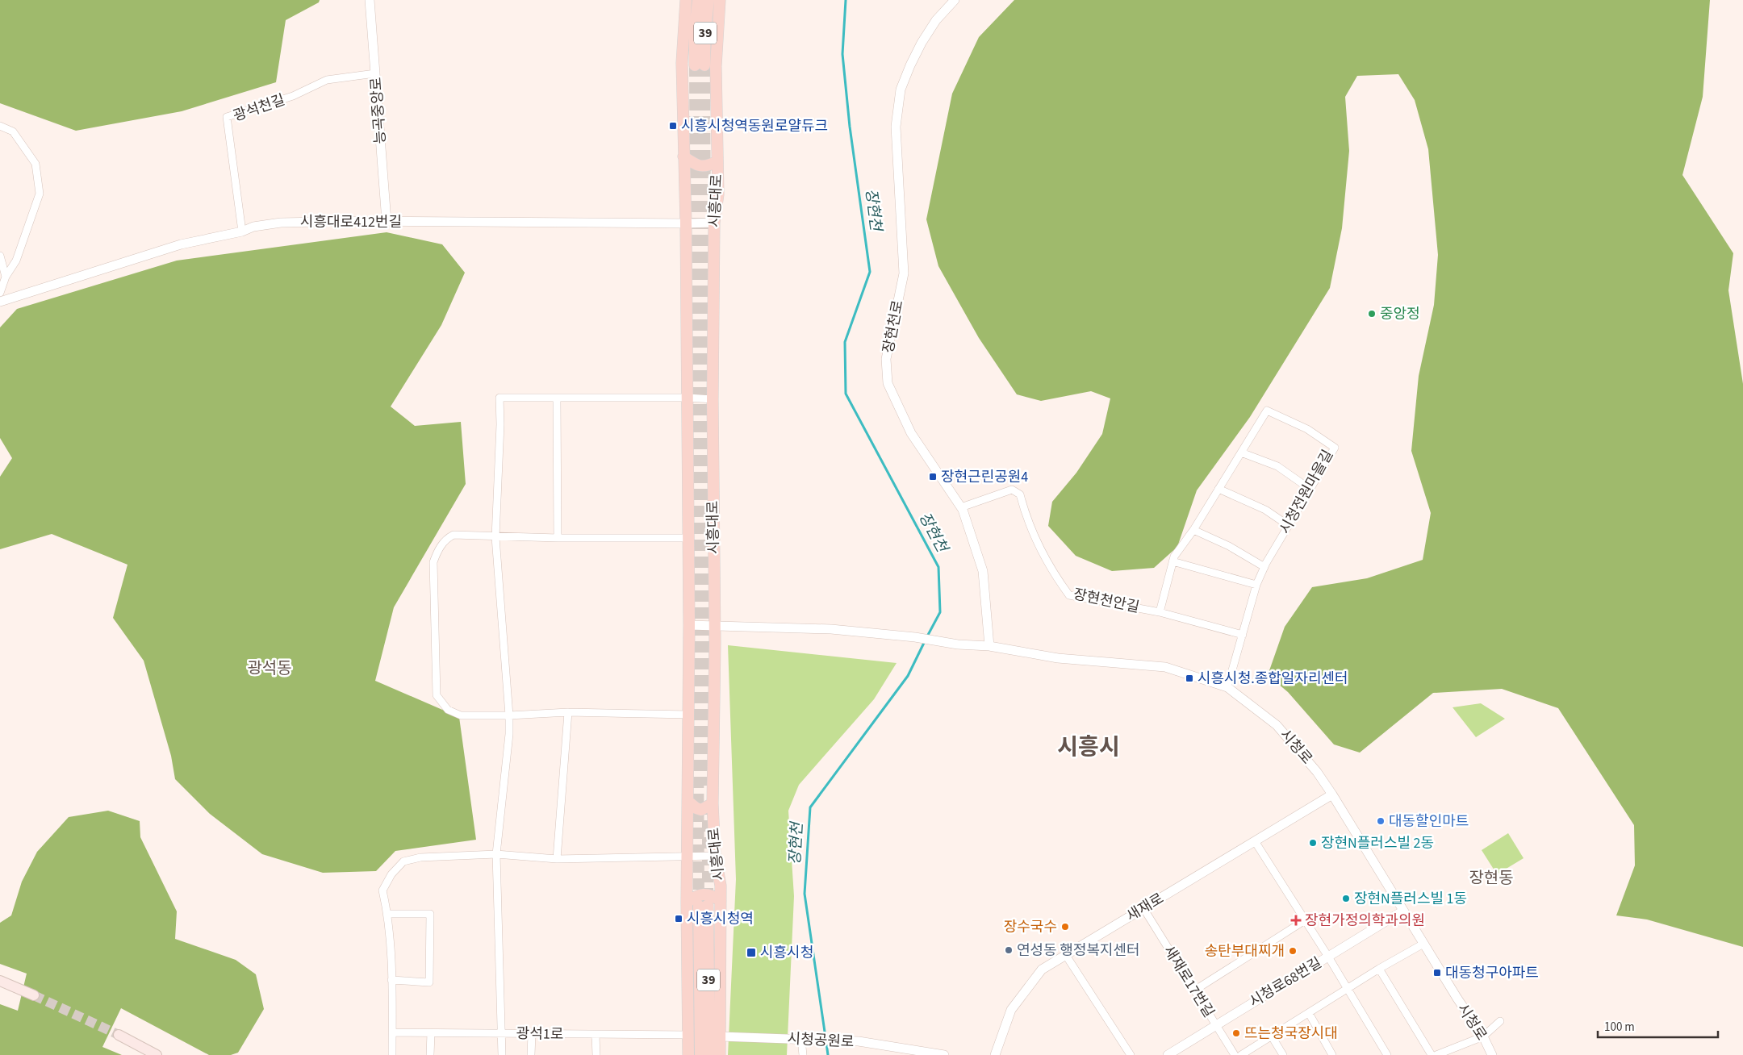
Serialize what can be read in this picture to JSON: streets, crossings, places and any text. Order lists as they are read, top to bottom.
{
  "streets": {
    "main road": ["39", "시흥대로"],
    "street": [
      "광석천길",
      "능곡중앙로",
      "시흥대로412번길",
      "장현천로",
      "시청전원마을길",
      "장현천안길",
      "시청로",
      "새재로",
      "새재로17번길",
      "시청로68번길",
      "광석1로",
      "시청공원로"
    ]
  },
  "crossings": [
    ["광석천길", "능곡중앙로"],
    ["광석천길", "시흥대로412번길"],
    ["능곡중앙로", "시흥대로412번길"],
    ["시흥대로", "시흥대로412번길"],
    ["시흥대로", "시청로"],
    ["시흥대로", "광석1로"],
    ["시흥대로", "시청공원로"],
    ["장현천로", "장현천안길"],
    ["장현천로", "시청로"],
    ["시청전원마을길", "장현천안길"],
    ["시청전원마을길", "시청로"],
    ["시청로", "새재로"],
    ["시청로", "시청로68번길"],
    ["새재로", "새재로17번길"],
    ["새재로17번길", "시청로68번길"]
  ],
  "districts": ["광석동", "시흥시", "장현동"],
  "water": ["장현천"],
  "places": {
    "transit": [
      "시흥시청역동원로얄듀크",
      "장현근린공원4",
      "시흥시청.종합일자리센터",
      "시흥시청역",
      "시흥시청",
      "대동청구아파트"
    ],
    "other": [
      "중앙정",
      "대동할인마트",
      "장현N플러스빌 2동",
      "장현N플러스빌 1동",
      "장수국수",
      "연성동 행정복지센터",
      "송탄부대찌개",
      "뜨는청국장시대"
    ],
    "health": ["장현가정의학과의원"]
  },
  "scale_bar": "100 m"
}
